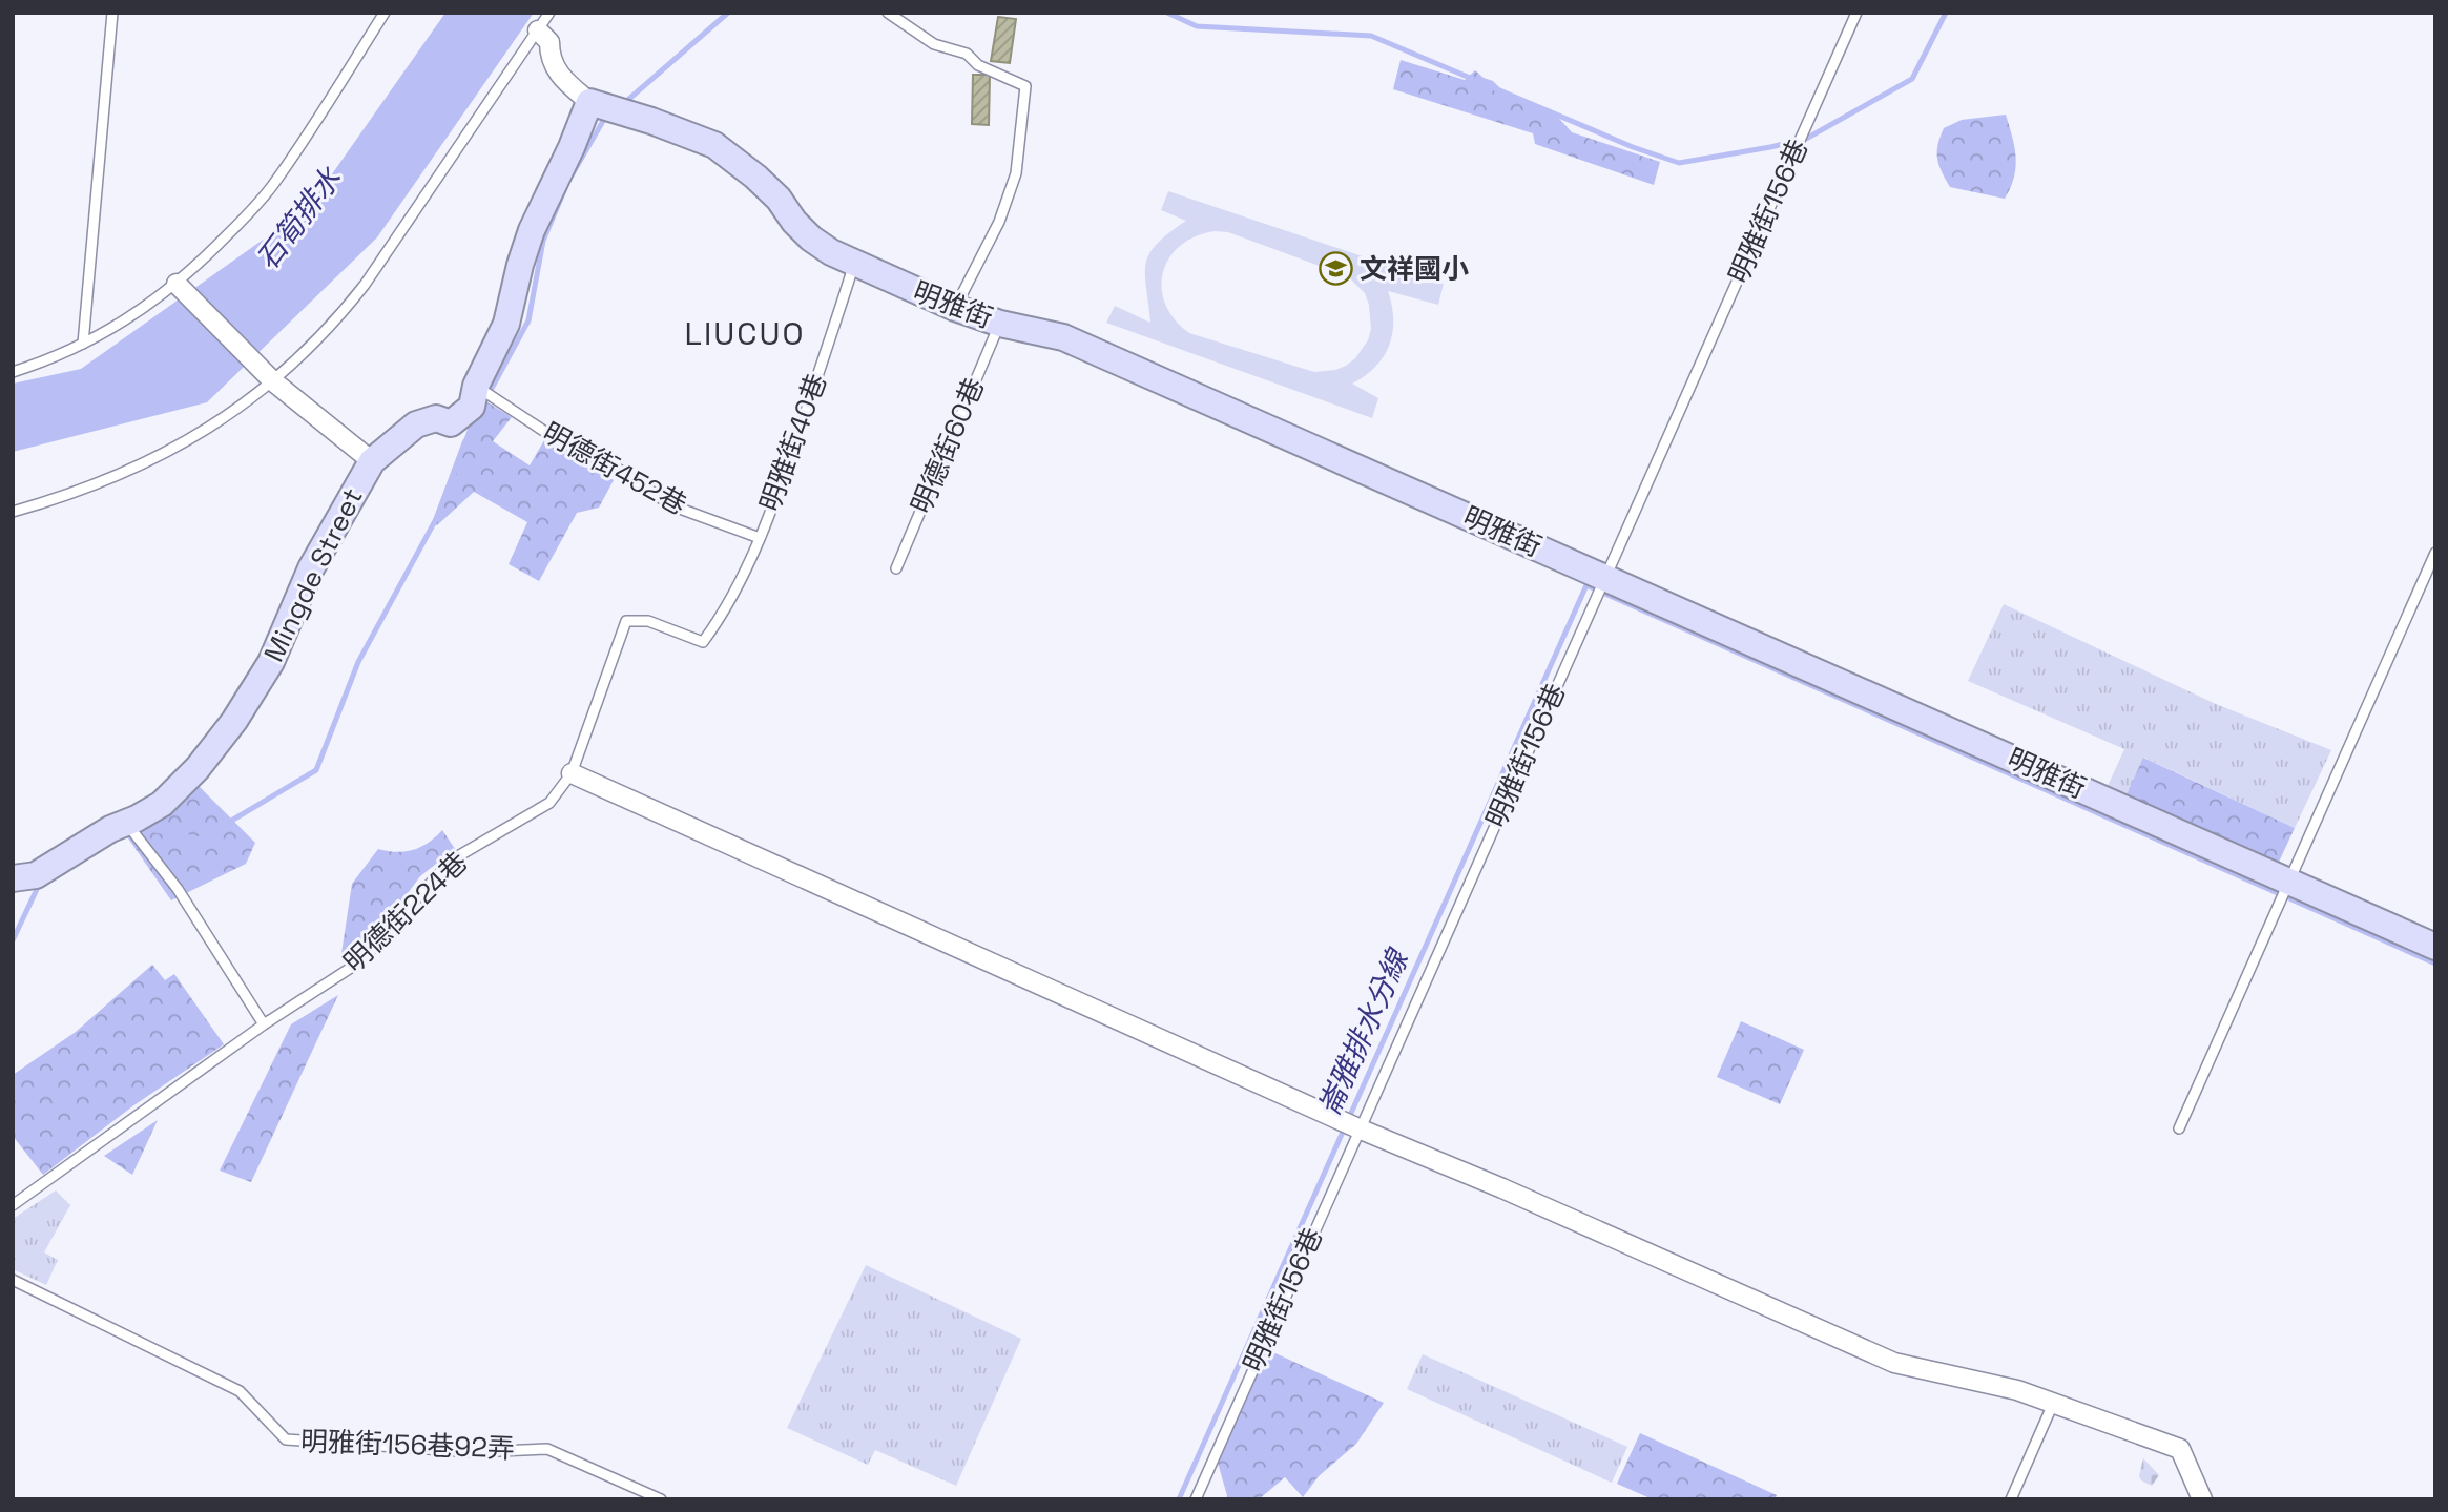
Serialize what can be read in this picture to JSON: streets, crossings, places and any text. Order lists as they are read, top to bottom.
{
  "streets": {
    "street": ["明雅街", "Mingde Street"],
    "lane": [
      "明雅街156巷",
      "明雅街40巷",
      "明德街60巷",
      "明德街452巷",
      "明德街224巷",
      "明雅街156巷92弄"
    ]
  },
  "crossings": [
    ["明雅街156巷", "明雅街"],
    ["明雅街", "明雅街40巷"],
    ["明雅街", "明德街60巷"],
    ["明雅街", "Mingde Street"],
    ["明雅街40巷", "明德街452巷"],
    ["明雅街40巷", "明德街224巷"],
    ["明德街452巷", "Mingde Street"],
    ["明德街452巷", "明德街224巷"]
  ],
  "districts": ["LIUCUO"],
  "water": ["石筍排水", "崙雅排水分線"],
  "places": {
    "school or university": ["文祥國小"]
  }
}
